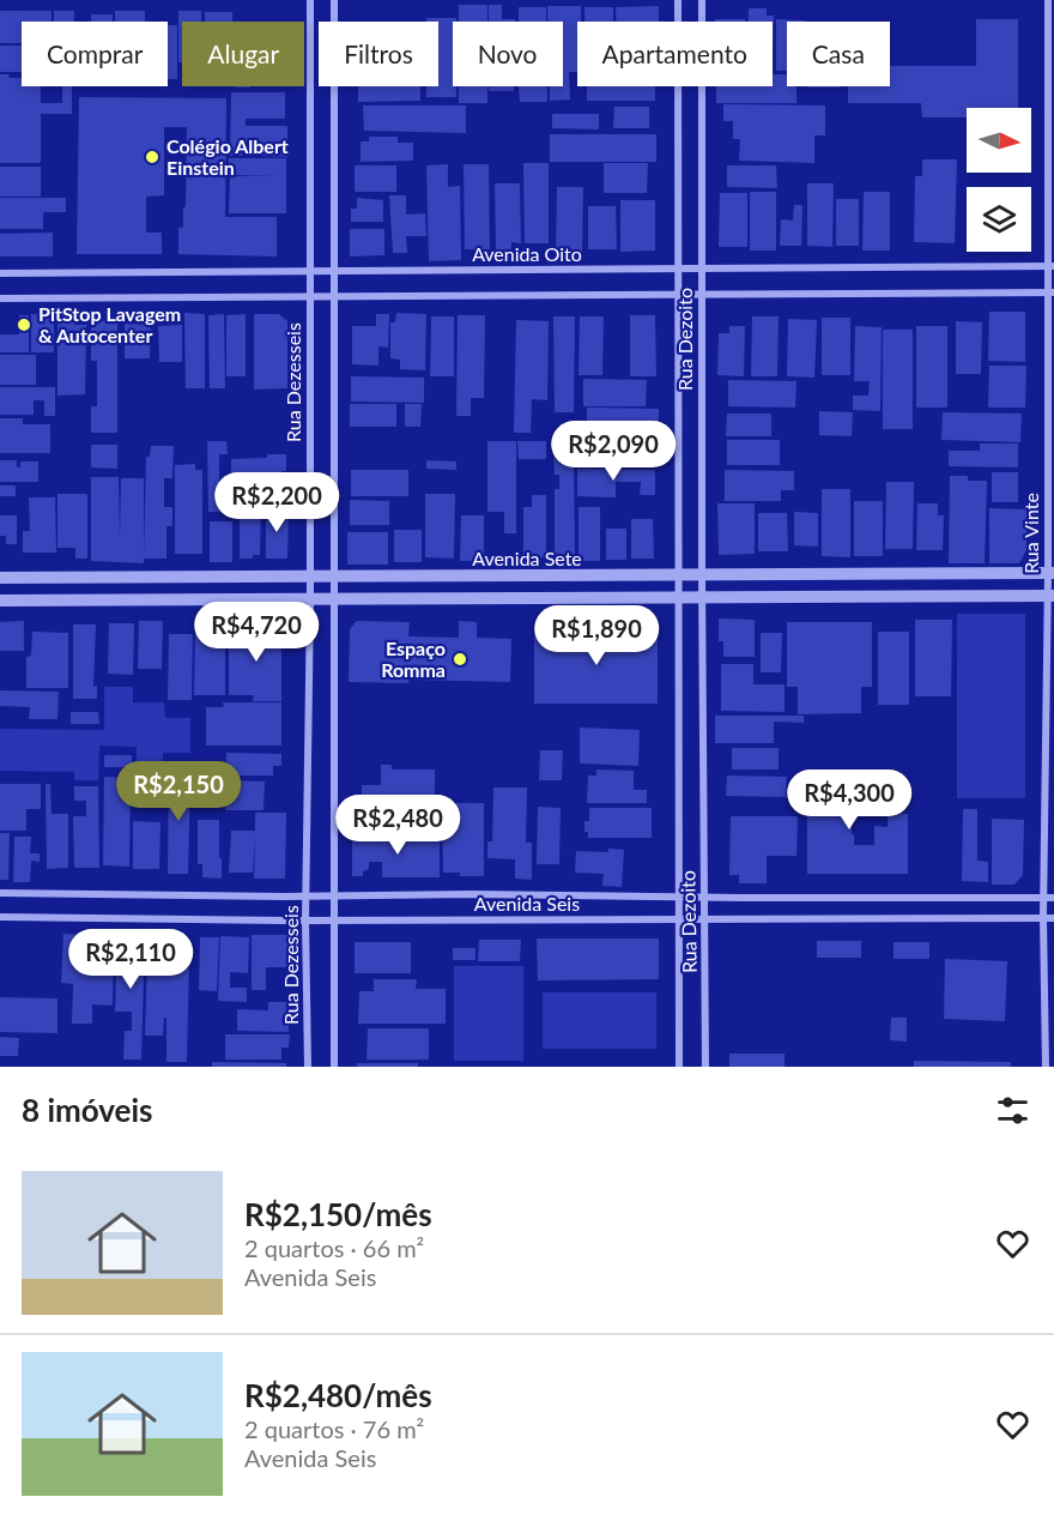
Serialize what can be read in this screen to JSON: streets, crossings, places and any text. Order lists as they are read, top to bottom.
{
  "streets": {
    "street": [
      "Avenida Oito",
      "Rua Dezoito",
      "Rua Dezesseis",
      "Rua Vinte",
      "Avenida Sete",
      "Avenida Seis"
    ]
  },
  "crossings": [
    ["Avenida Oito", "Rua Dezoito"],
    ["Avenida Oito", "Rua Dezesseis"],
    ["Avenida Oito", "Rua Vinte"],
    ["Rua Dezoito", "Avenida Sete"],
    ["Rua Dezoito", "Avenida Seis"],
    ["Rua Dezesseis", "Avenida Sete"],
    ["Rua Dezesseis", "Avenida Seis"],
    ["Rua Vinte", "Avenida Sete"],
    ["Rua Vinte", "Avenida Seis"]
  ],
  "places": ["Colégio Albert Einstein", "PitStop Lavagem & Autocenter", "Espaço Romma"],
  "north": "right",
  "page": {
    "chip": [
      "Comprar",
      "Alugar",
      "Filtros",
      "Novo",
      "Apartamento",
      "Casa"
    ],
    "price": [
      "R$2,090",
      "R$2,200",
      "R$4,720",
      "R$1,890",
      "R$2,150",
      "R$4,300",
      "R$2,480",
      "R$2,110"
    ],
    "heading": "8 imóveis",
    "list": [
      {
        "name": "R$2,150/mês",
        "note": "2 quartos · 66 m² · Avenida Seis"
      },
      {
        "name": "R$2,480/mês",
        "note": "2 quartos · 76 m² · Avenida Seis"
      }
    ]
  }
}
